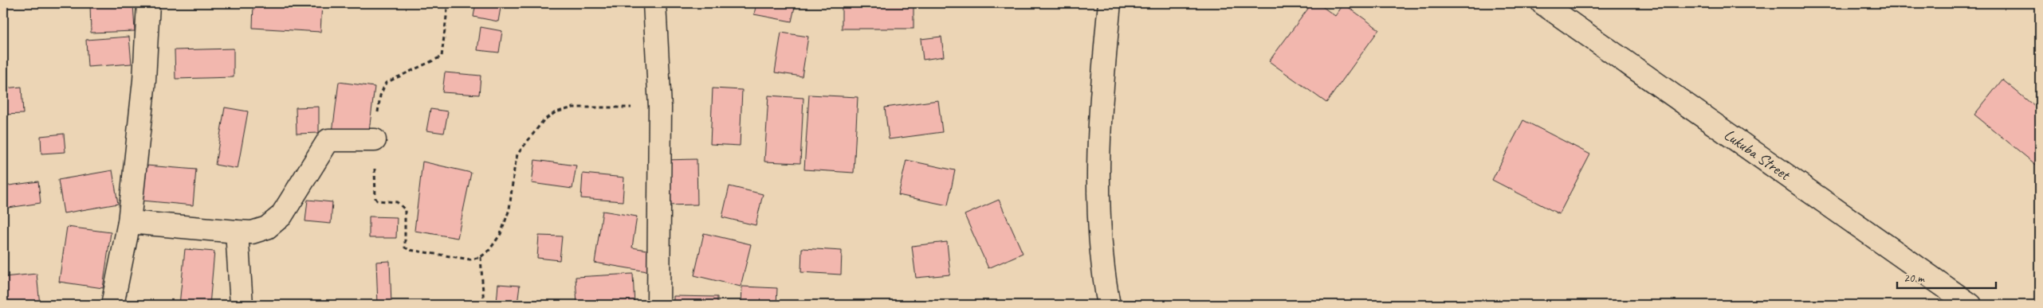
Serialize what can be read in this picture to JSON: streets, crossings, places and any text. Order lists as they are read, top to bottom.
{
  "streets": {
    "street": ["Lukuba Street"]
  },
  "scale_bar": "20 m"
}
